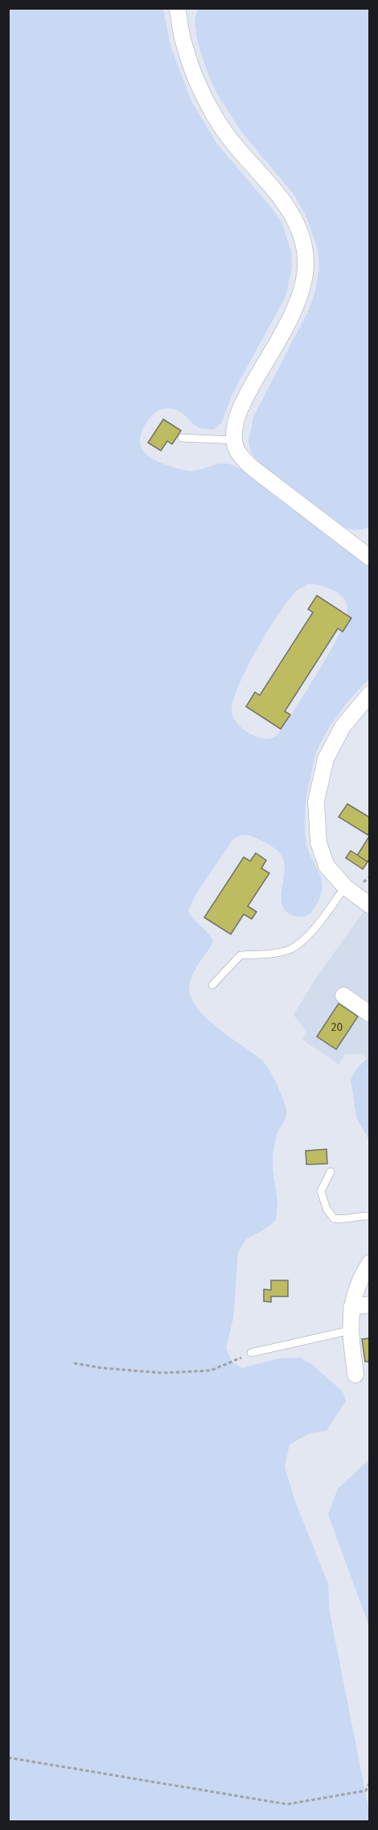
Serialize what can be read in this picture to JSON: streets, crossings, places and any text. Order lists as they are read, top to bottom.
{
  "house_numbers": ["20"]
}
